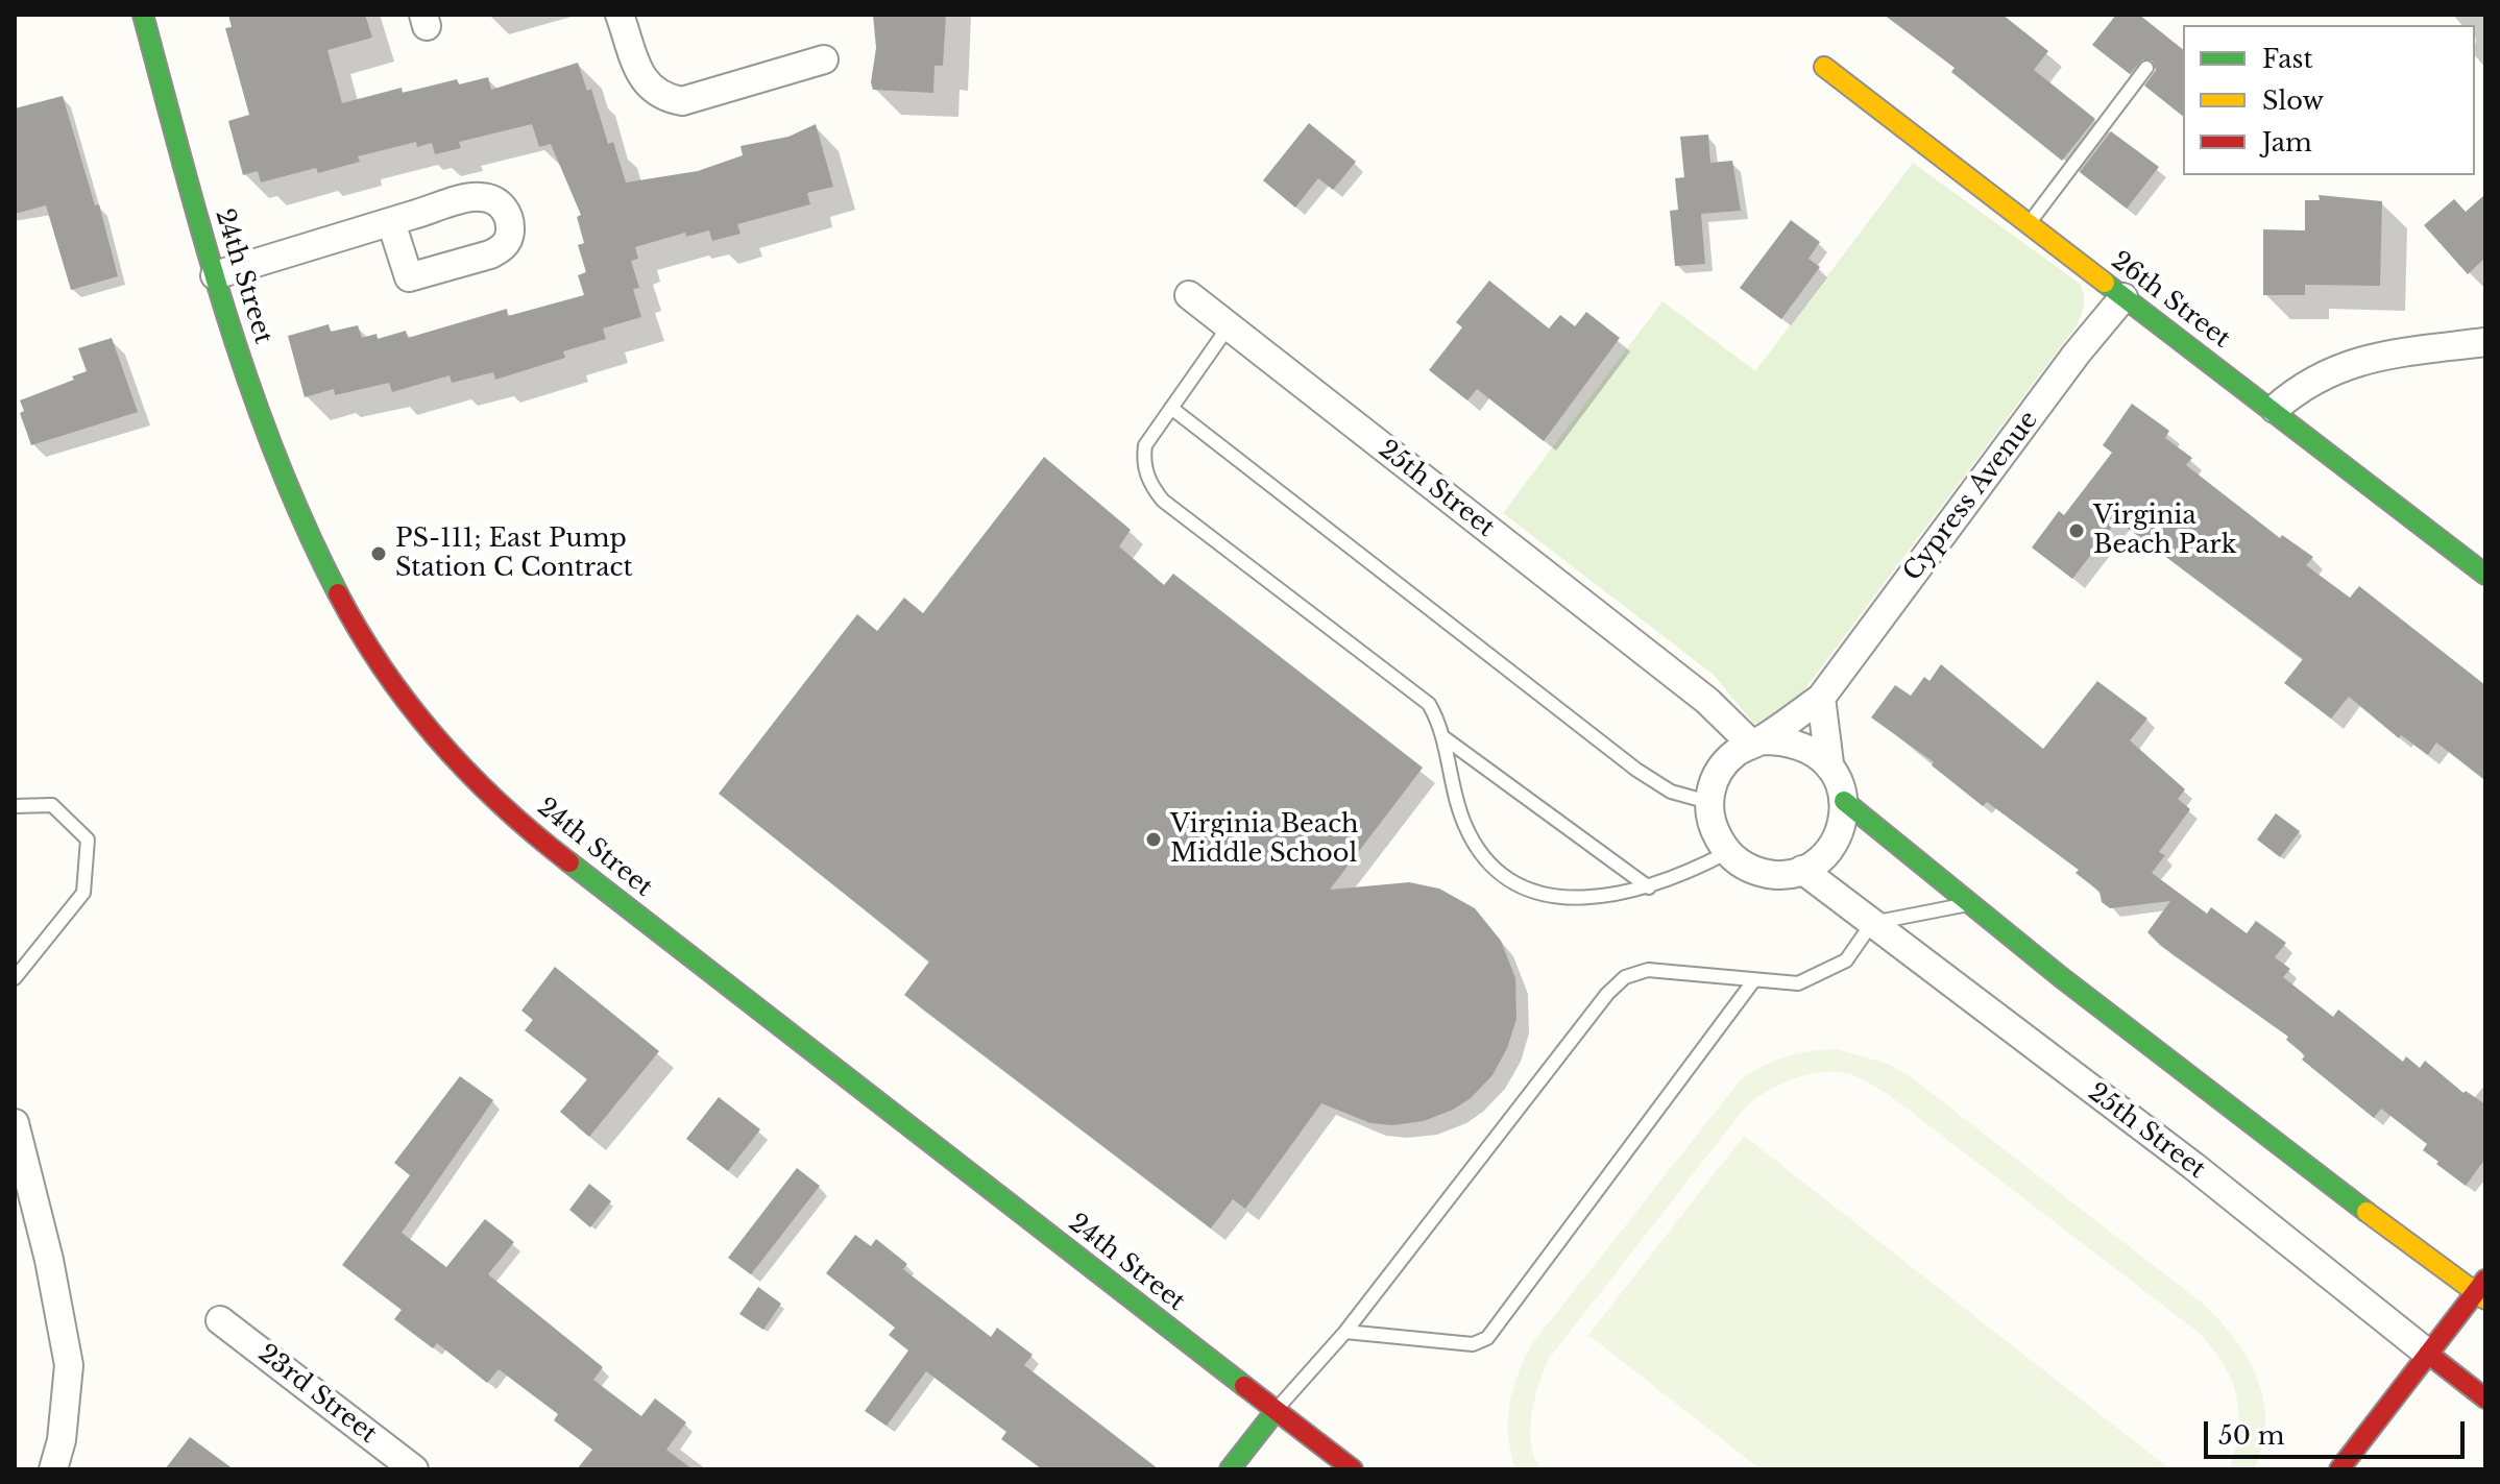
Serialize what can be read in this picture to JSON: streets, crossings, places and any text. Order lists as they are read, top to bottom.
{
  "streets": {
    "street": [
      "24th Street",
      "26th Street",
      "25th Street",
      "Cypress Avenue",
      "23rd Street"
    ]
  },
  "crossings": [
    ["26th Street", "Cypress Avenue"],
    ["25th Street", "Cypress Avenue"]
  ],
  "places": ["Virginia Beach Park", "PS-111; East Pump Station C Contract", "Virginia Beach Middle School"],
  "legend": ["Fast", "Slow", "Jam"],
  "scale_bar": "50 m"
}
